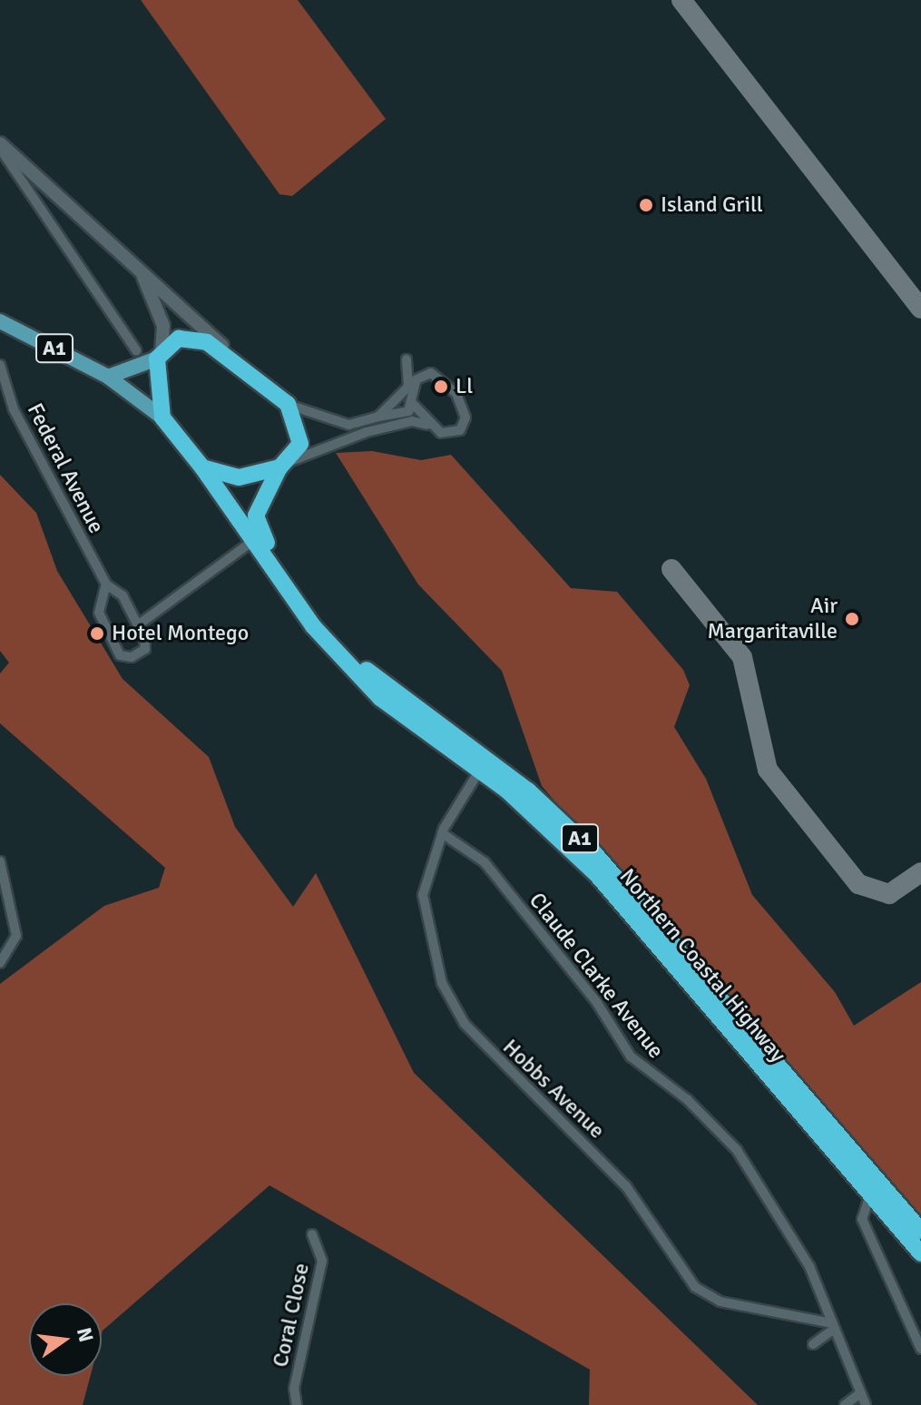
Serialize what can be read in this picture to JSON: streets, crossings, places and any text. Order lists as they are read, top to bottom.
{
  "streets": {
    "highway": ["A1", "Northern Coastal Highway"],
    "street": [
      "Federal Avenue",
      "Claude Clarke Avenue",
      "Hobbs Avenue",
      "Coral Close"
    ]
  },
  "crossings": [
    ["A1", "Northern Coastal Highway"],
    ["Northern Coastal Highway", "Hobbs Avenue"],
    ["Claude Clarke Avenue", "Hobbs Avenue"]
  ],
  "places": [
    "Island Grill",
    "Ll",
    "Air Margaritaville",
    "Hotel Montego"
  ],
  "north": "right"
}
